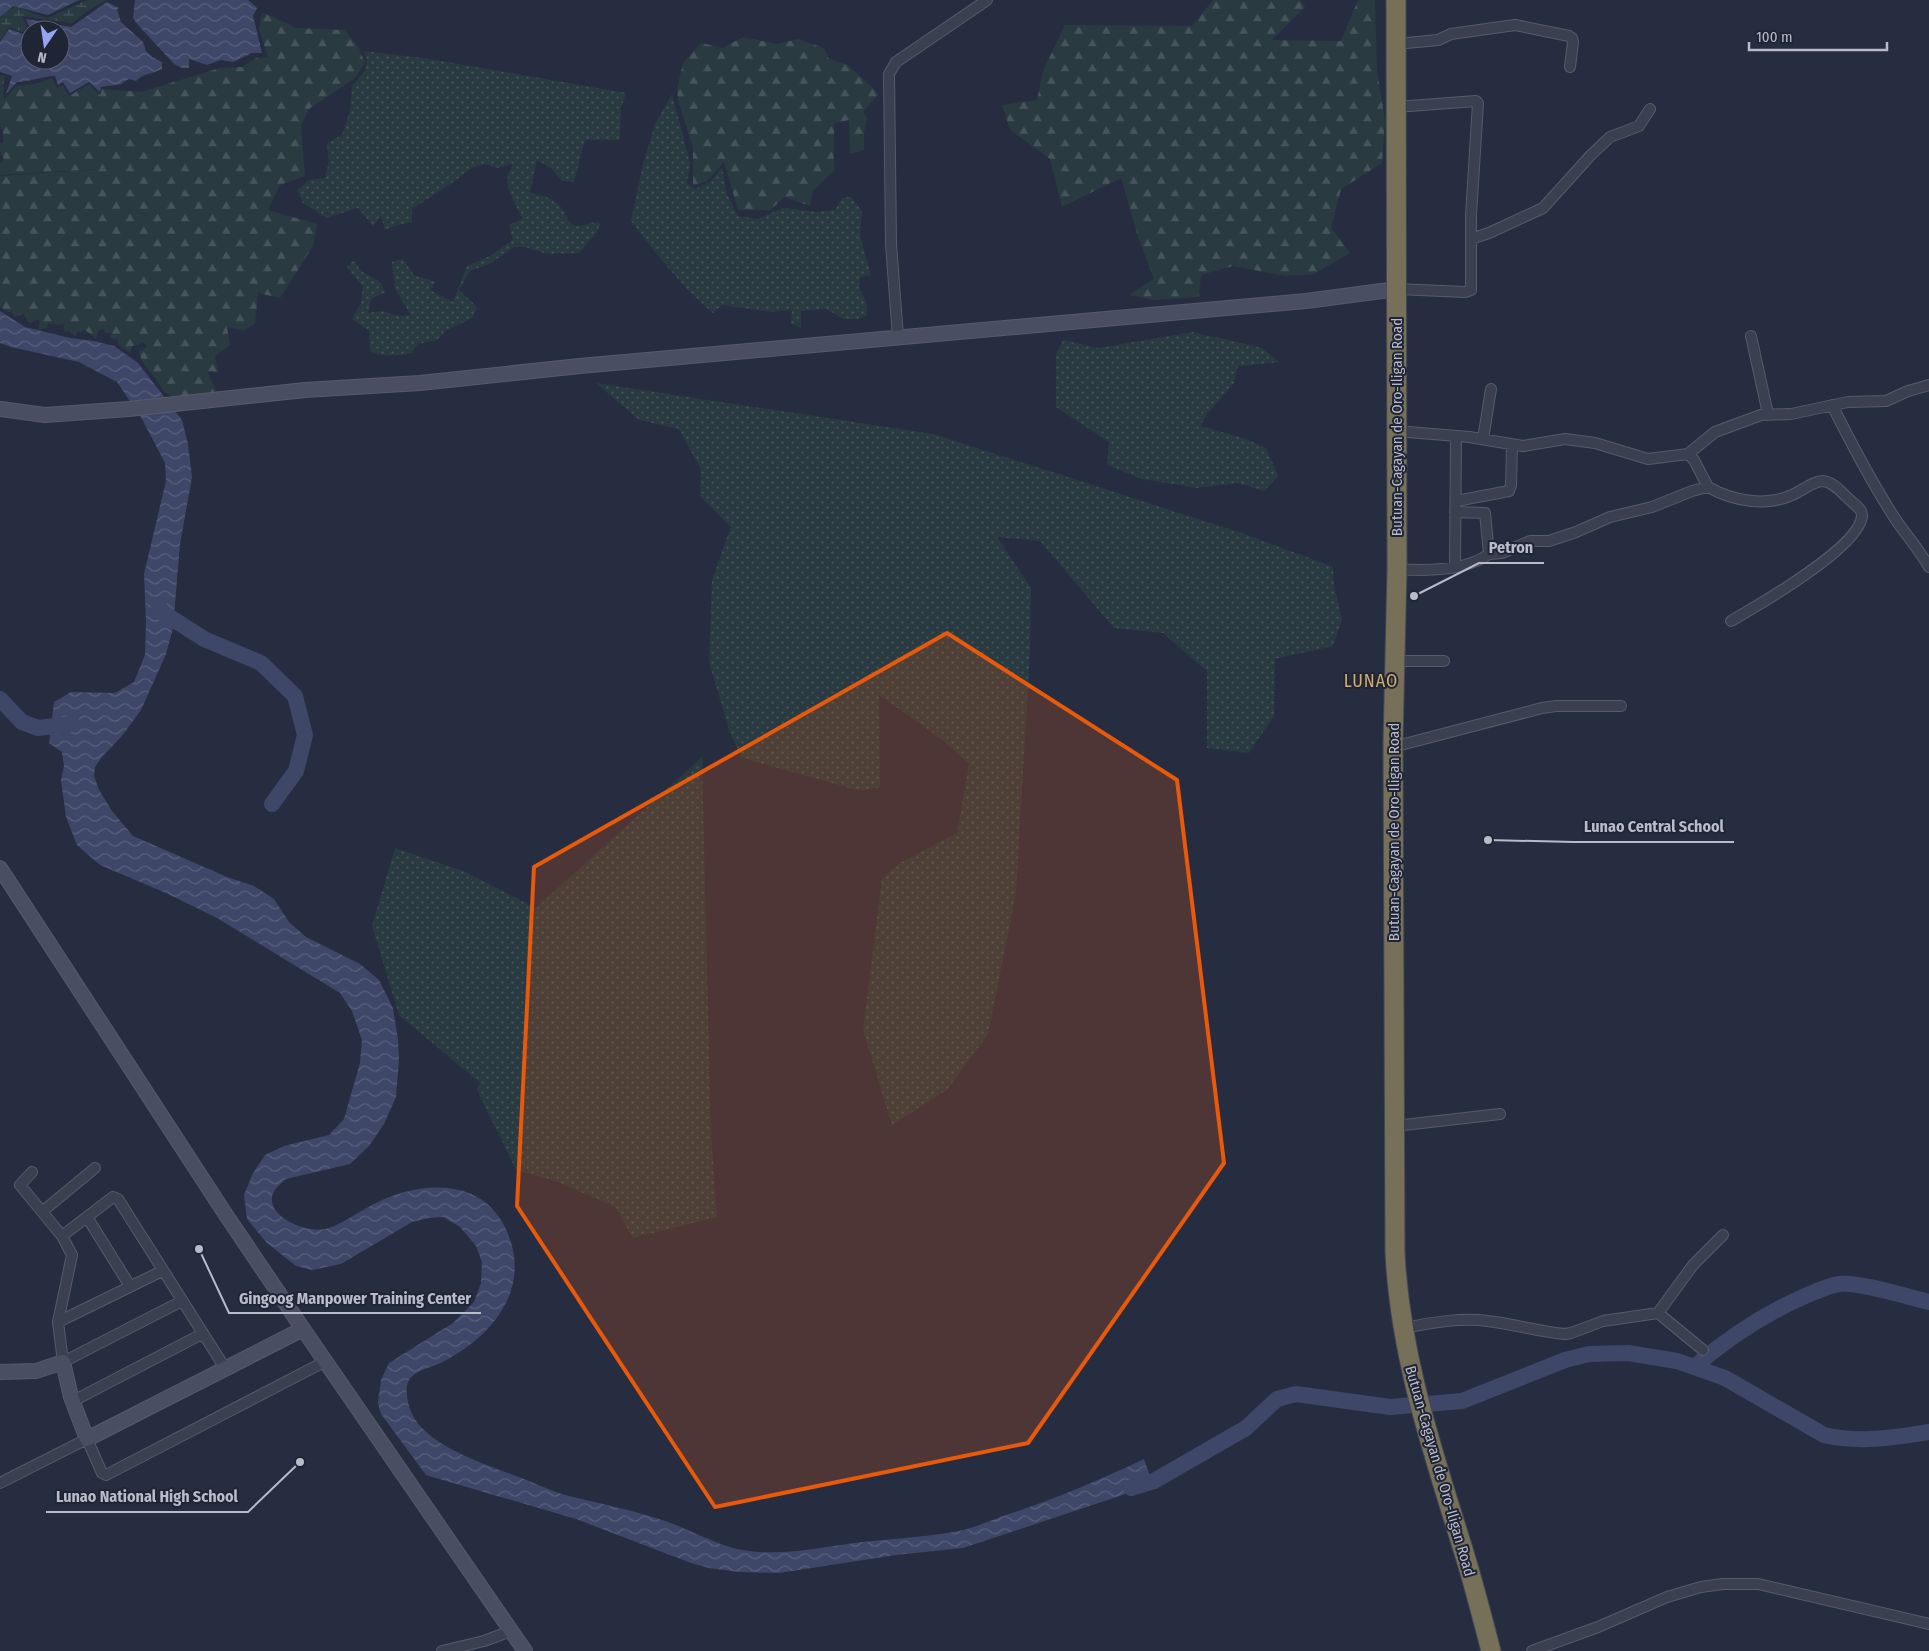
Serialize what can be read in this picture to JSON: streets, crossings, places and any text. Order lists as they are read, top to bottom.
{
  "streets": {
    "highway": ["Butuan-Cagayan de Oro-Iligan Road"]
  },
  "districts": ["LUNAO"],
  "places": [
    "Petron",
    "Lunao Central School",
    "Gingoog Manpower Training Center",
    "Lunao National High School"
  ],
  "scale_bar": "100 m",
  "north": "bottom"
}
